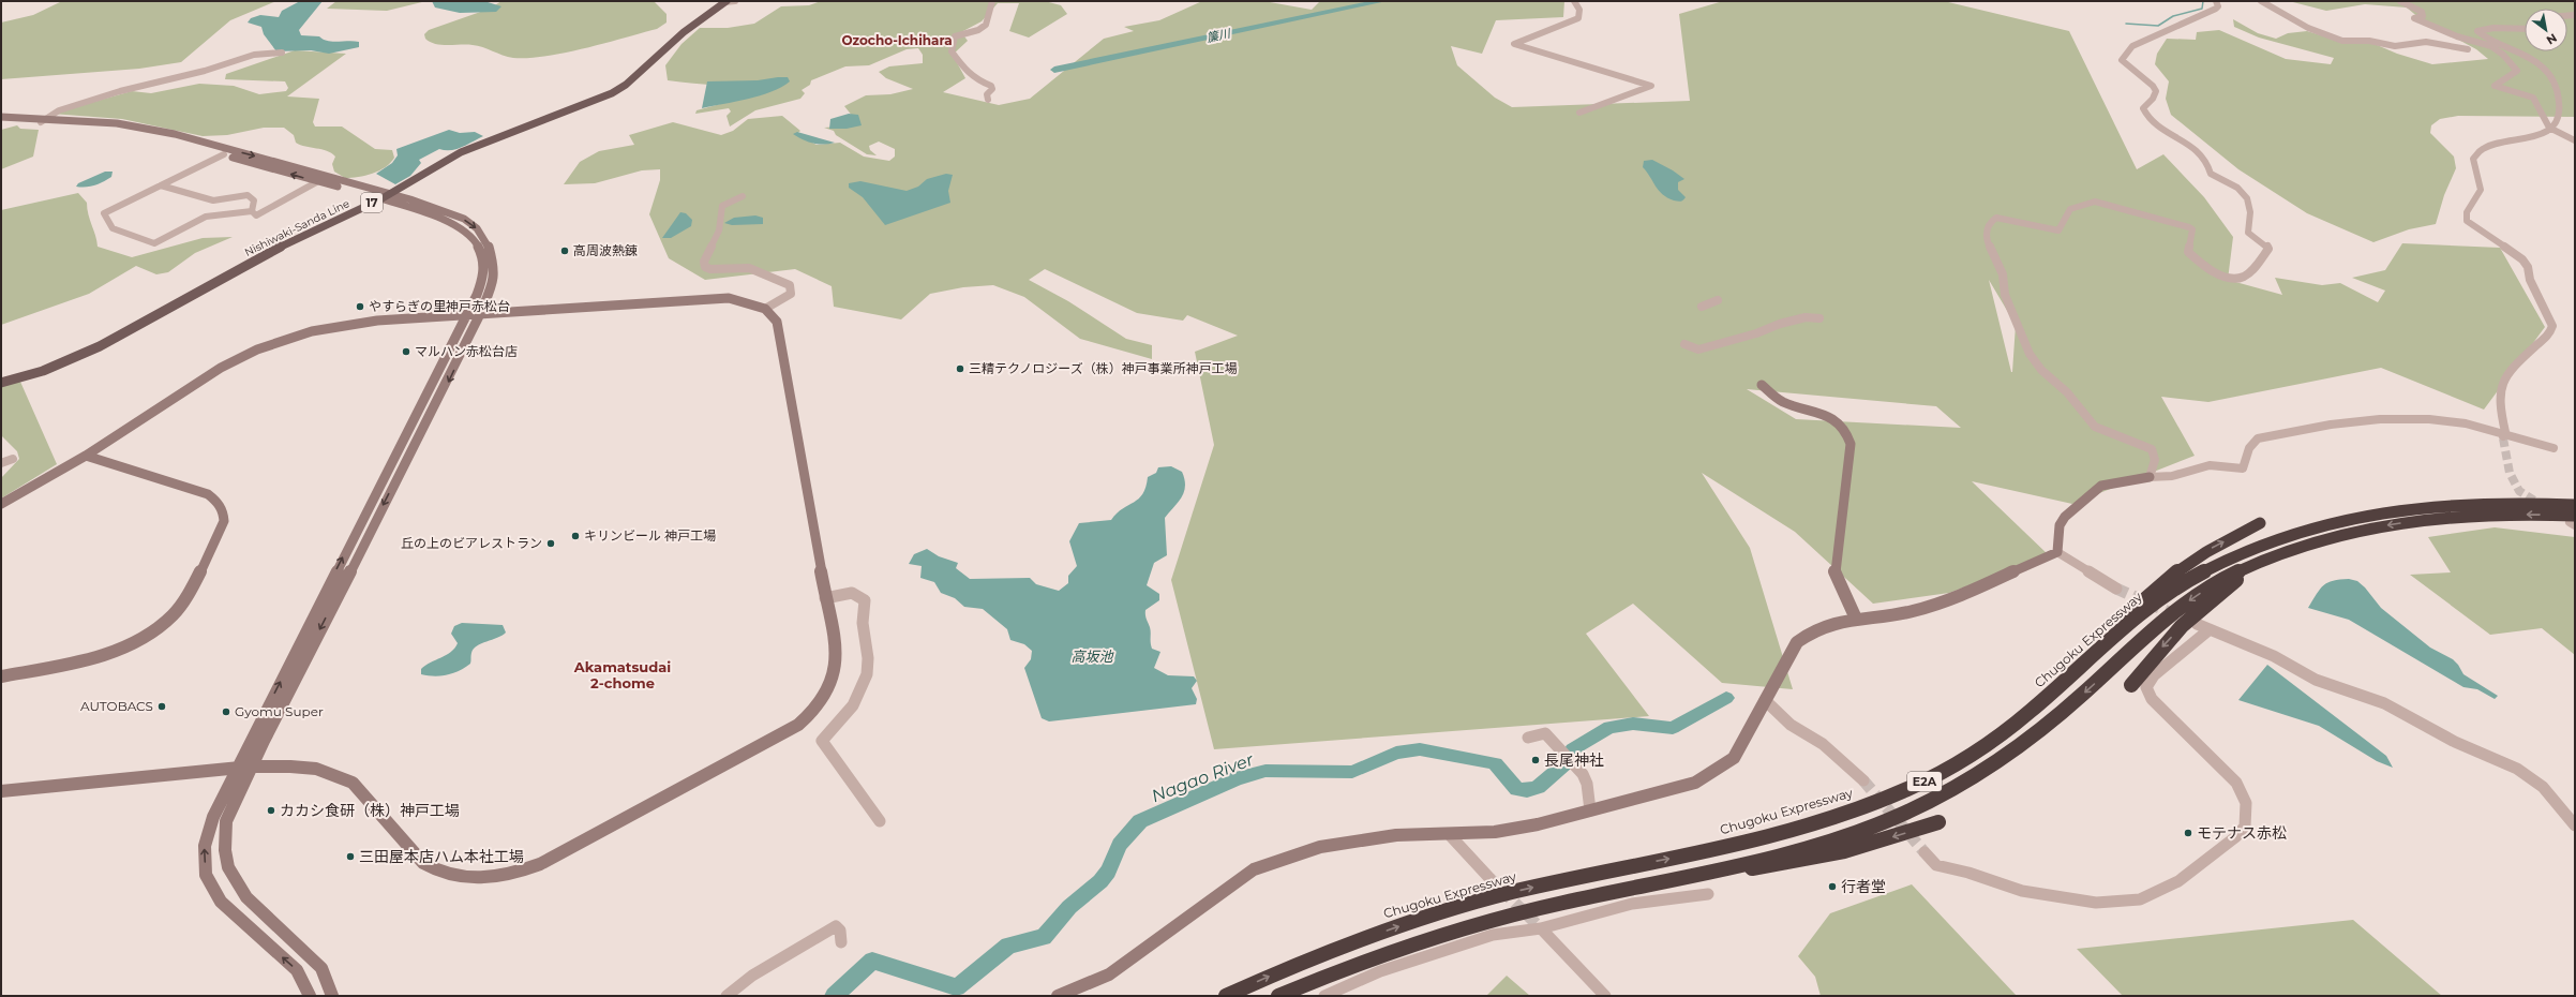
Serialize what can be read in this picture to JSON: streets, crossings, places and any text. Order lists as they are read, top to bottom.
{
  "streets": {
    "highway": ["Chugoku Expressway", "E2A"],
    "main road": ["17", "Nishiwaki-Sanda Line"]
  },
  "districts": ["Ozocho-Ichihara", "Akamatsudai 2-chome"],
  "water": ["簾川", "高坂池", "Nagao River"],
  "places": [
    "高周波熱錬",
    "やすらぎの里神戸赤松台",
    "マルハン赤松台店",
    "三精テクノロジーズ（株）神戸事業所神戸工場",
    "キリンビール 神戸工場",
    "丘の上のビアレストラン",
    "AUTOBACS",
    "Gyomu Super",
    "長尾神社",
    "カカシ食研（株）神戸工場",
    "モテナス赤松",
    "三田屋本店ハム本社工場",
    "行者堂"
  ],
  "north": "bottom right"
}
